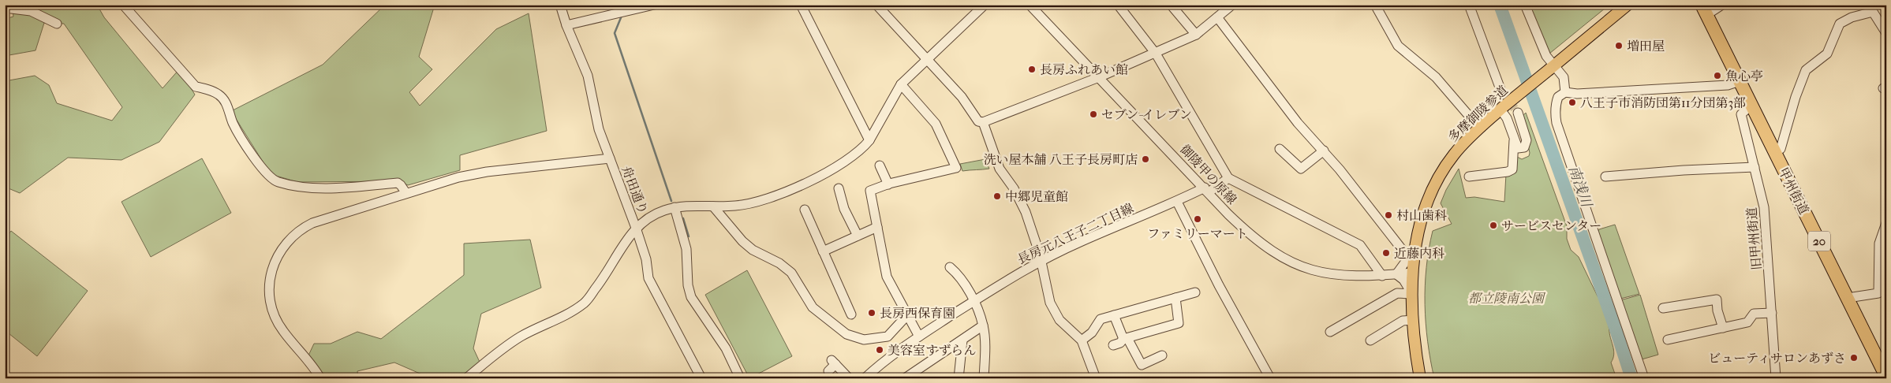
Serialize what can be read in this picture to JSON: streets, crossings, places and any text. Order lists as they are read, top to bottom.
{
  "streets": {
    "highway": ["甲州街道", "20"],
    "main road": ["多摩御陵参道"],
    "street": [
      "御陵甲の原線",
      "舟田通り",
      "長房元八王子二丁目線",
      "旧甲州街道"
    ]
  },
  "crossings": [
    ["多摩御陵参道", "御陵甲の原線"],
    ["御陵甲の原線", "長房元八王子二丁目線"],
    ["甲州街道", "旧甲州街道"]
  ],
  "water": ["南浅川"],
  "parks": ["都立陵南公園"],
  "places": [
    "増田屋",
    "長房ふれあい館",
    "魚心亭",
    "八王子市消防団第11分団第3部",
    "セブン-イレブン",
    "洗い屋本舗 八王子長房町店",
    "中郷児童館",
    "村山歯科",
    "ファミリーマート",
    "サービスセンター",
    "近藤内科",
    "長房西保育園",
    "美容室すずらん",
    "ビューティサロンあずさ"
  ]
}
